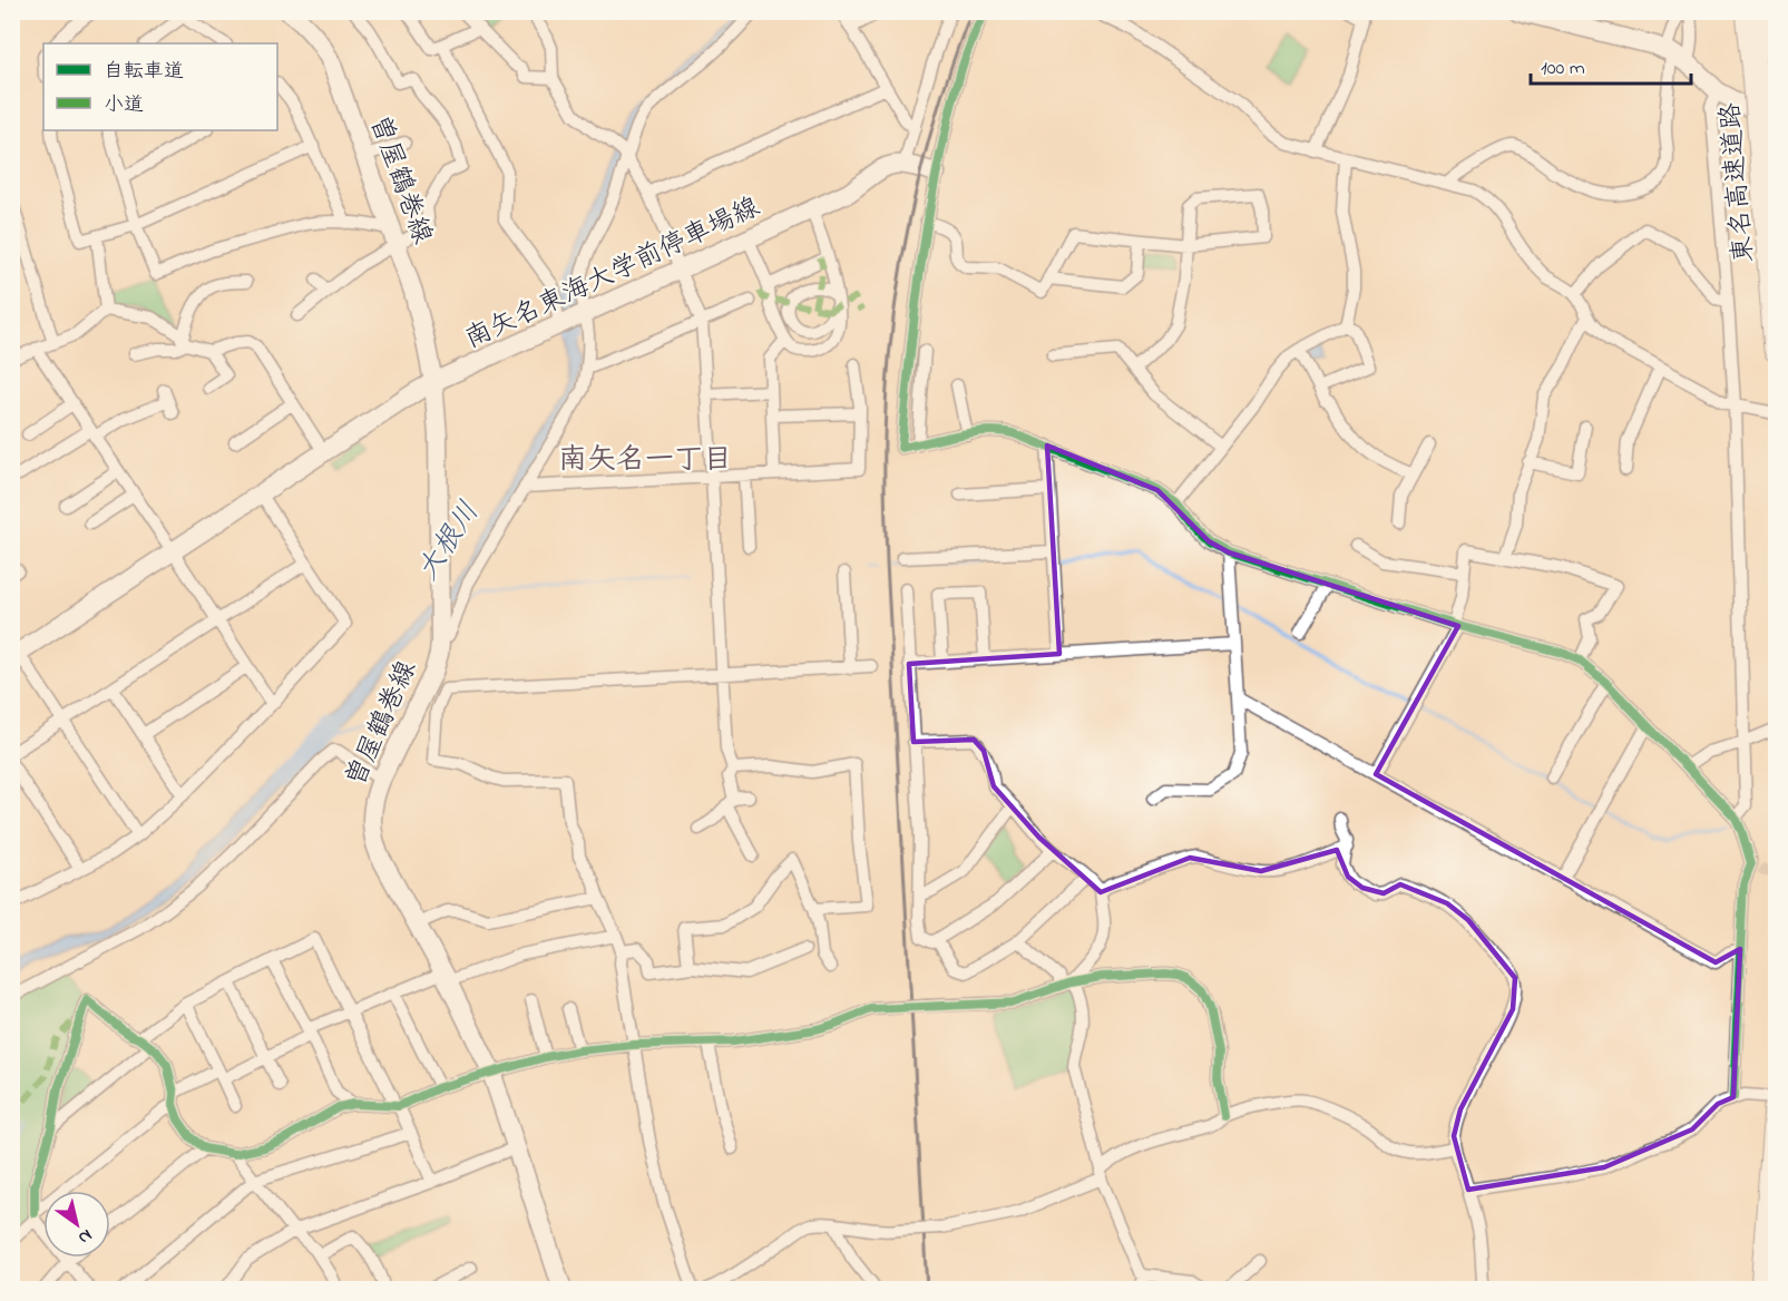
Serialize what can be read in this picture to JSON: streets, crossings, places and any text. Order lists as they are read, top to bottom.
{
  "streets": {
    "highway": ["東名高速道路"],
    "main road": ["曽屋鶴巻線", "南矢名東海大学前停車場線"]
  },
  "crossings": [
    ["曽屋鶴巻線", "南矢名東海大学前停車場線"]
  ],
  "districts": ["南矢名一丁目"],
  "water": ["大根川"],
  "legend": ["自転車道", "小道"],
  "scale_bar": "100 m",
  "north": "bottom right"
}
